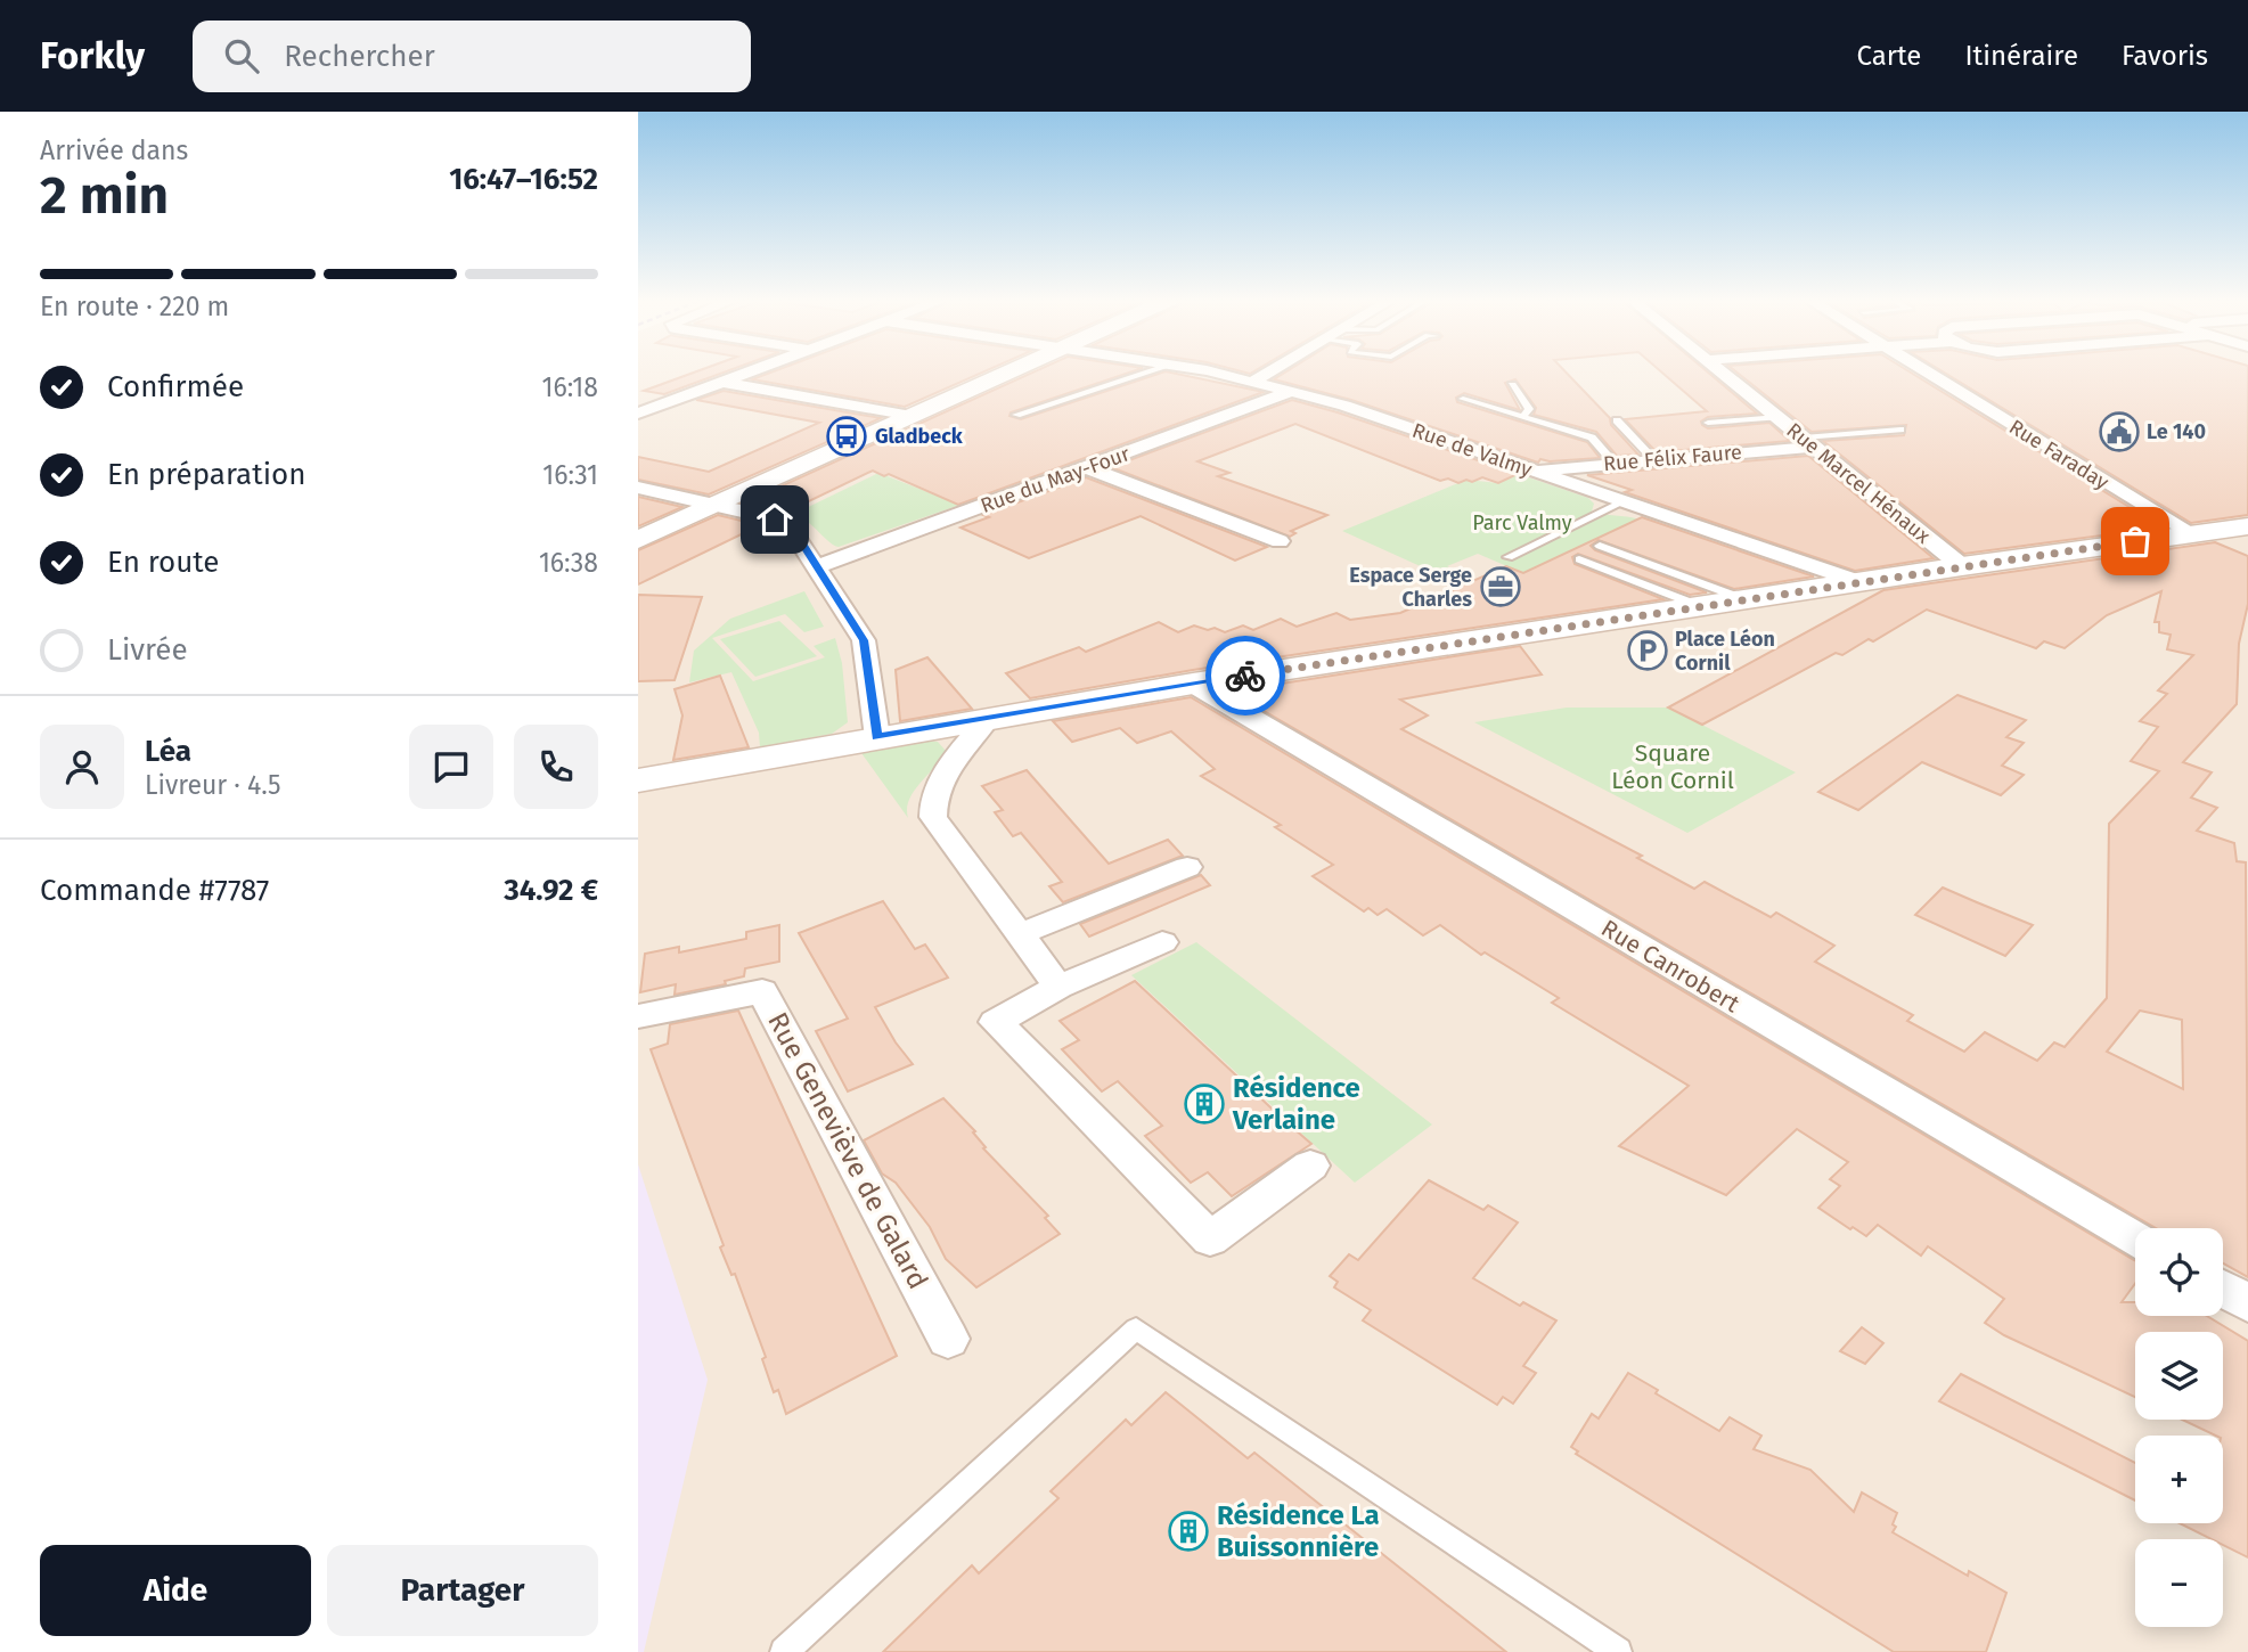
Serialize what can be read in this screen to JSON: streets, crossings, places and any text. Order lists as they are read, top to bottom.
{
  "streets": {
    "street": [
      "Rue de Valmy",
      "Rue Faraday",
      "Rue Félix Faure",
      "Rue du May-Four",
      "Rue Marcel Hénaux",
      "Rue Canrobert",
      "Rue Geneviève de Galard"
    ]
  },
  "crossings": [
    ["Rue de Valmy", "Rue Félix Faure"],
    ["Rue de Valmy", "Rue du May-Four"],
    ["Rue Félix Faure", "Rue Marcel Hénaux"]
  ],
  "parks": ["Parc Valmy", "Square Léon Cornil"],
  "places": {
    "public building": ["Le 140"],
    "bus stop": ["Gladbeck"],
    "office": ["Espace Serge Charles"],
    "parking": ["Place Léon Cornil"],
    "building": ["Résidence Verlaine", "Résidence La Buissonnière"]
  },
  "page": {
    "header": "Forkly",
    "search": "Rechercher",
    "nav": ["Carte", "Itinéraire", "Favoris"],
    "heading": ["2 min", "Arrivée dans", "16:47–16:52"],
    "panel": [
      "Léa",
      "Livreur · 4.5",
      "Commande #7787",
      "34.92 €"
    ],
    "bar": "En route · 220 m",
    "list": [
      ["Confirmée", "16:18"],
      ["En préparation", "16:31"],
      ["En route", "16:38"],
      "Livrée"
    ],
    "map_buttons": ["+", "−"],
    "buttons": ["Aide", "Partager"]
  }
}
